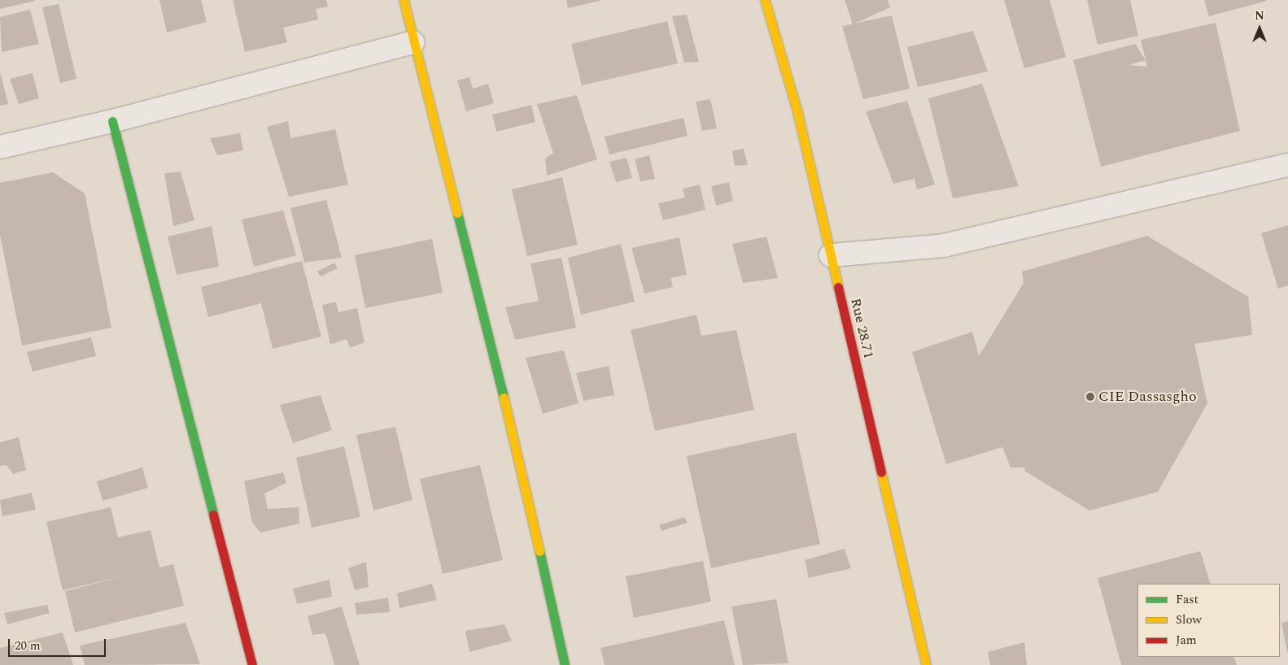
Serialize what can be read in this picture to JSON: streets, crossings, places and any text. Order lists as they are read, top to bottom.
{
  "streets": {
    "street": ["Rue 28.71"]
  },
  "places": ["CIE Dassasgho"],
  "legend": ["Fast", "Slow", "Jam"],
  "scale_bar": "20 m",
  "north": "top"
}
